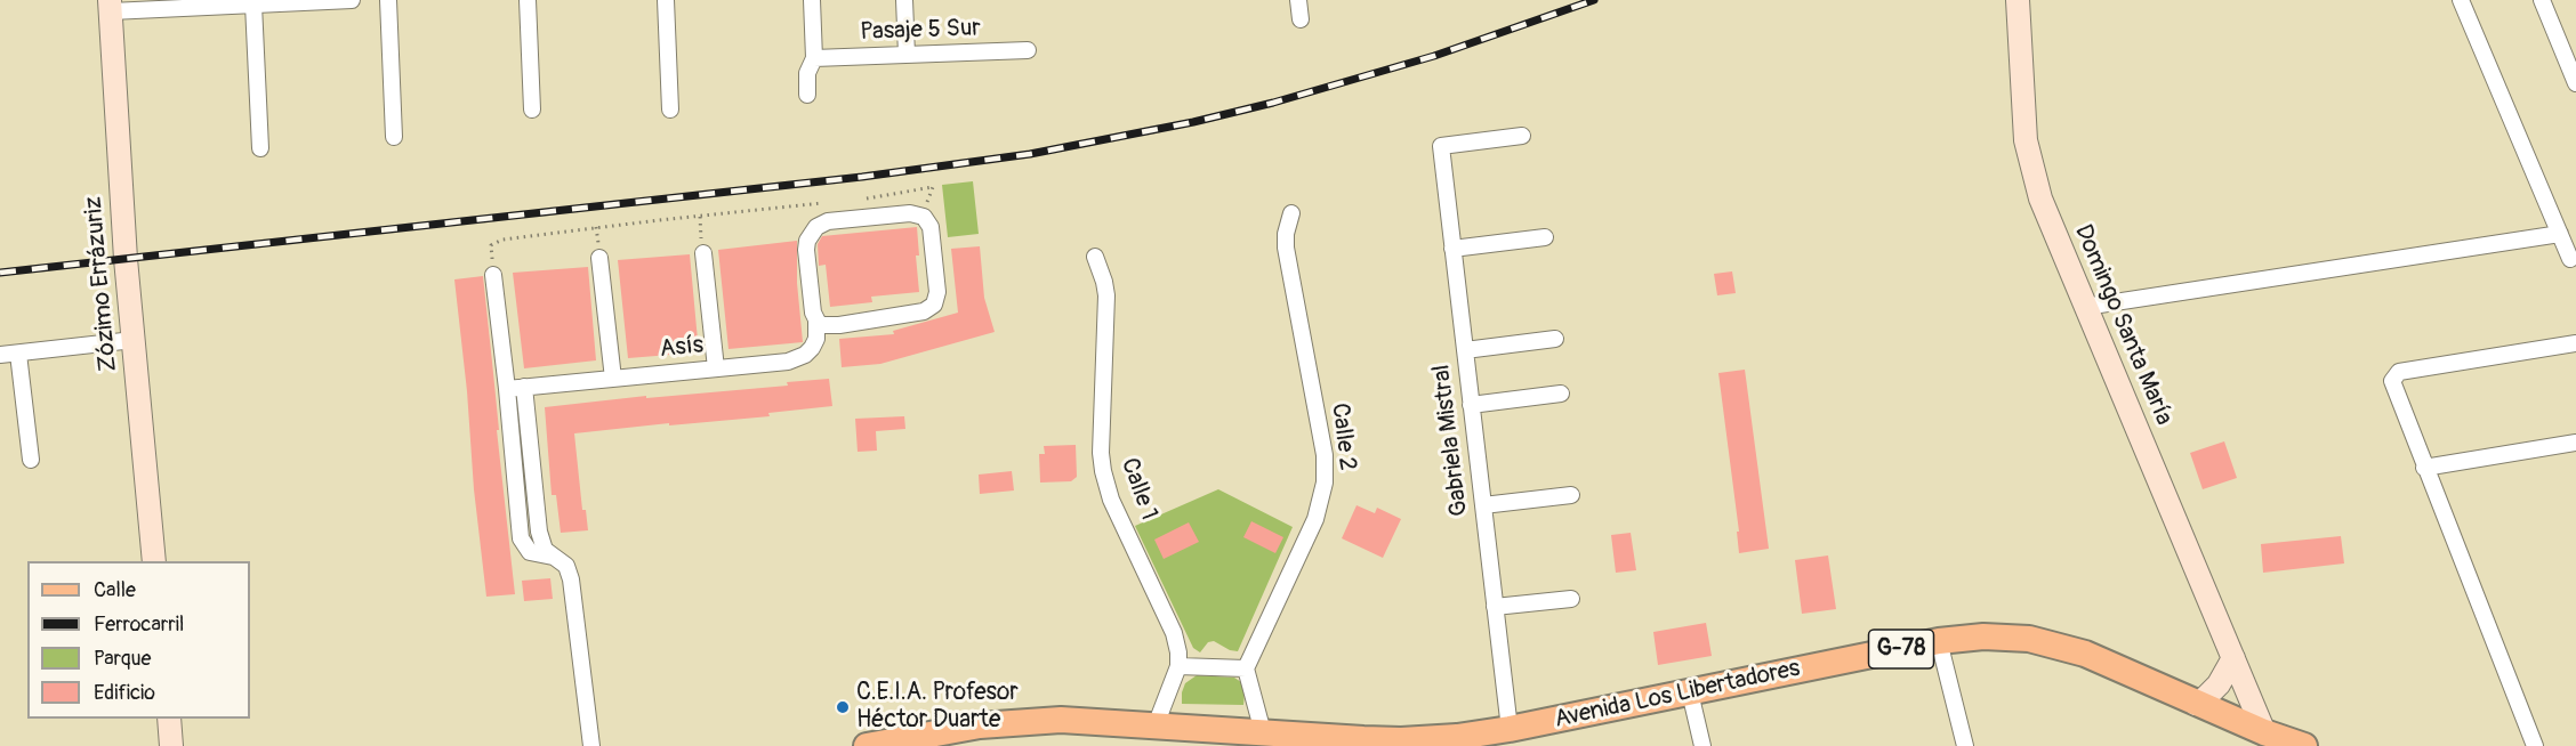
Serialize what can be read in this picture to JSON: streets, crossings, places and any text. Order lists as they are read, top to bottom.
{
  "streets": {
    "main road": ["G-78", "Avenida Los Libertadores"],
    "street": [
      "Pasaje 5 Sur",
      "Zózimo Errázuriz",
      "Domingo Santa María",
      "Asís",
      "Calle 2",
      "Gabriela Mistral",
      "Calle 1"
    ]
  },
  "crossings": [
    ["Domingo Santa María", "Avenida Los Libertadores"],
    ["Gabriela Mistral", "Avenida Los Libertadores"],
    ["Calle 1", "Avenida Los Libertadores"]
  ],
  "places": ["C.E.I.A. Profesor Héctor Duarte"],
  "legend": [
    "Calle",
    "Ferrocarril",
    "Parque",
    "Edificio"
  ]
}
